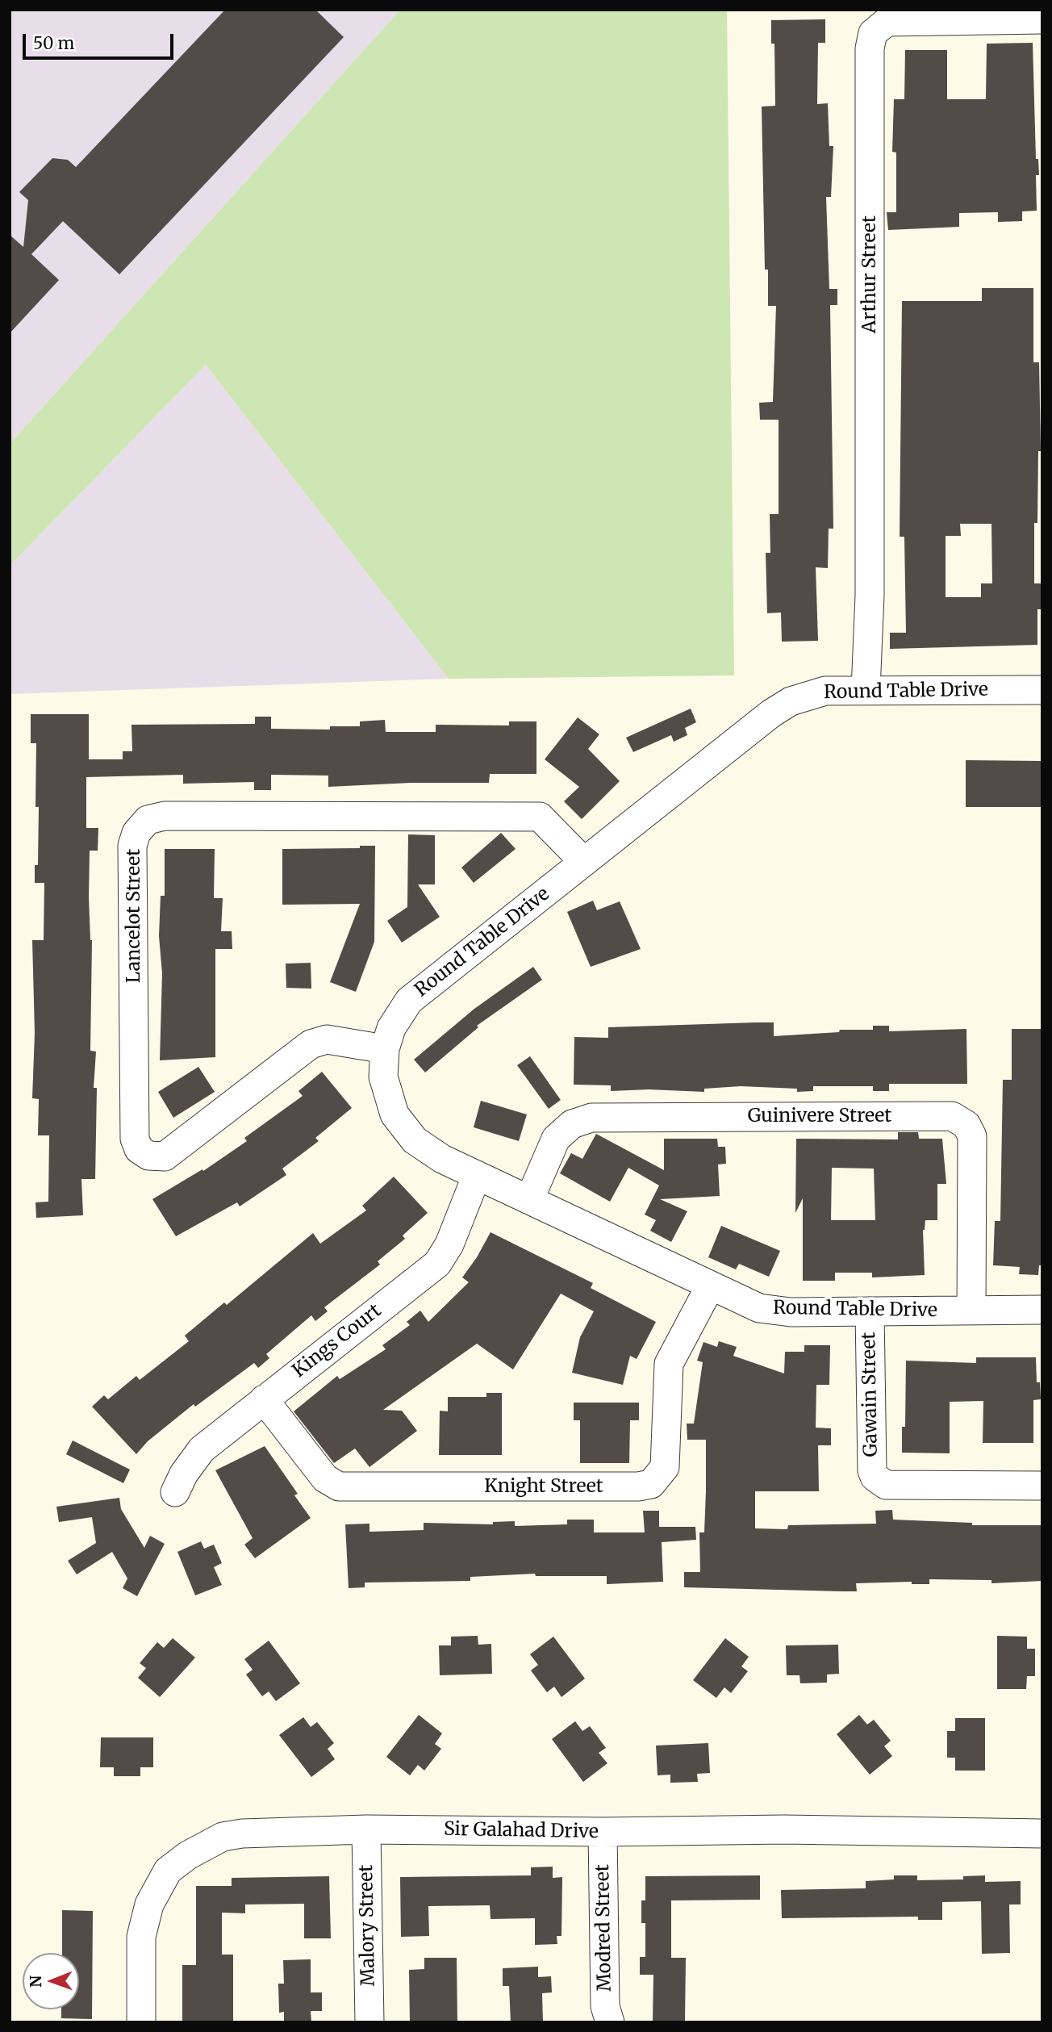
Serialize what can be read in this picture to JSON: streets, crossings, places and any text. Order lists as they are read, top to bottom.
{
  "streets": {
    "street": [
      "Arthur Street",
      "Round Table Drive",
      "Lancelot Street",
      "Guinivere Street",
      "Kings Court",
      "Gawain Street",
      "Knight Street",
      "Sir Galahad Drive",
      "Malory Street",
      "Modred Street"
    ]
  },
  "crossings": [
    ["Arthur Street", "Round Table Drive"],
    ["Round Table Drive", "Lancelot Street"],
    ["Round Table Drive", "Guinivere Street"],
    ["Round Table Drive", "Kings Court"],
    ["Round Table Drive", "Gawain Street"],
    ["Round Table Drive", "Knight Street"],
    ["Kings Court", "Knight Street"],
    ["Sir Galahad Drive", "Malory Street"],
    ["Sir Galahad Drive", "Modred Street"]
  ],
  "scale_bar": "50 m",
  "north": "left"
}
